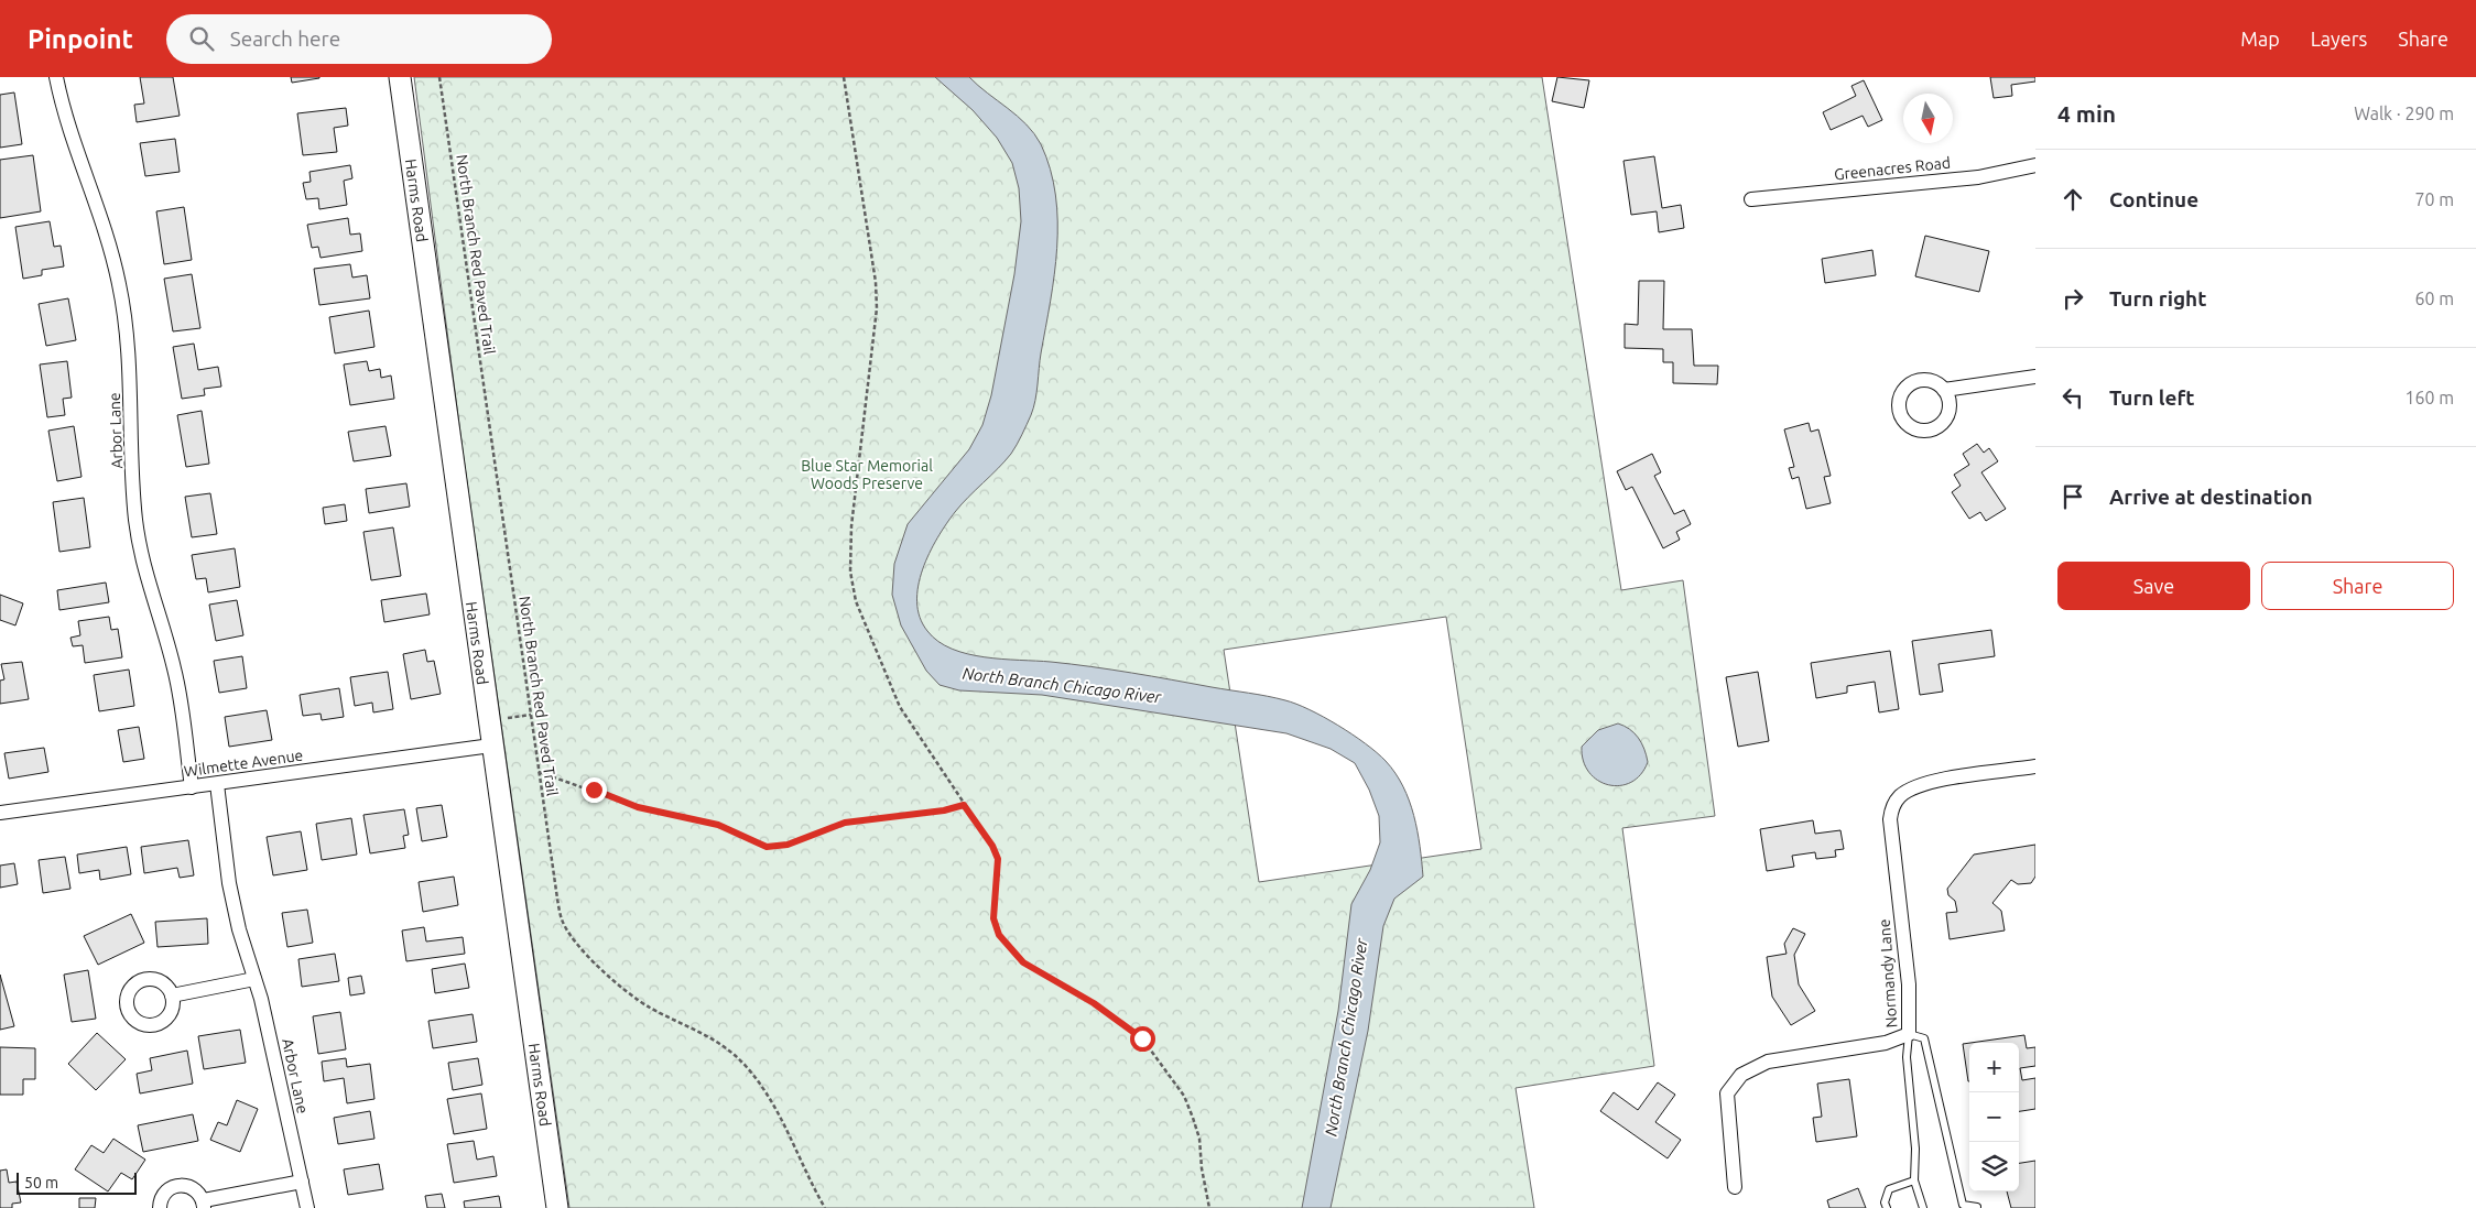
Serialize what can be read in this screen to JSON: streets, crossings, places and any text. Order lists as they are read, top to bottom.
{
  "streets": {
    "main road": ["Harms Road"],
    "street": [
      "Greenacres Road",
      "Arbor Lane",
      "Wilmette Avenue",
      "Normandy Lane"
    ],
    "path": ["North Branch Red Paved Trail"]
  },
  "crossings": [
    ["Harms Road", "Wilmette Avenue"],
    ["Arbor Lane", "Wilmette Avenue"]
  ],
  "water": ["North Branch Chicago River"],
  "parks": ["Blue Star Memorial Woods Preserve"],
  "scale_bar": "50 m",
  "north": "bottom",
  "page": {
    "header": "Pinpoint",
    "search": "Search here",
    "nav": ["Map", "Layers", "Share"],
    "heading": ["4 min", "Walk · 290 m"],
    "list": [
      ["Continue", "70 m"],
      ["Turn right", "60 m"],
      ["Turn left", "160 m"],
      "Arrive at destination"
    ],
    "buttons": ["Save", "Share"],
    "map_buttons": ["+", "−"],
    "scale": "50 m"
  }
}
